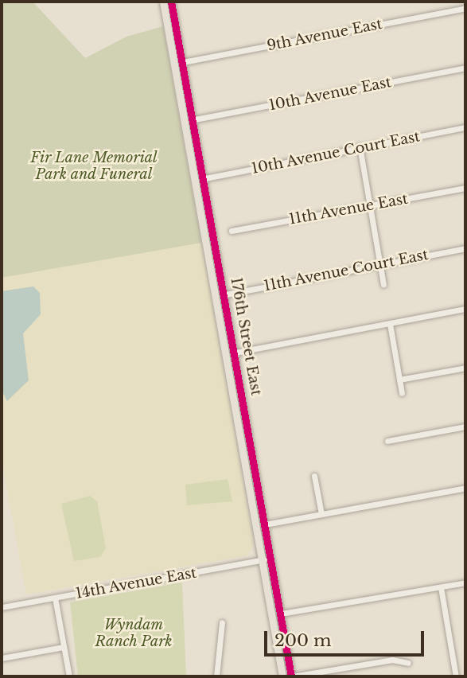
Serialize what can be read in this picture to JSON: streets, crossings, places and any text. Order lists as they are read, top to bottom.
{
  "streets": {
    "main road": ["176th Street East"],
    "street": [
      "9th Avenue East",
      "10th Avenue East",
      "10th Avenue Court East",
      "11th Avenue East",
      "11th Avenue Court East",
      "14th Avenue East"
    ]
  },
  "crossings": [
    ["9th Avenue East", "176th Street East"],
    ["10th Avenue East", "176th Street East"],
    ["10th Avenue Court East", "176th Street East"],
    ["11th Avenue Court East", "176th Street East"],
    ["176th Street East", "14th Avenue East"]
  ],
  "parks": ["Fir Lane Memorial Park and Funeral", "Wyndam Ranch Park"],
  "scale_bar": "200 m"
}
